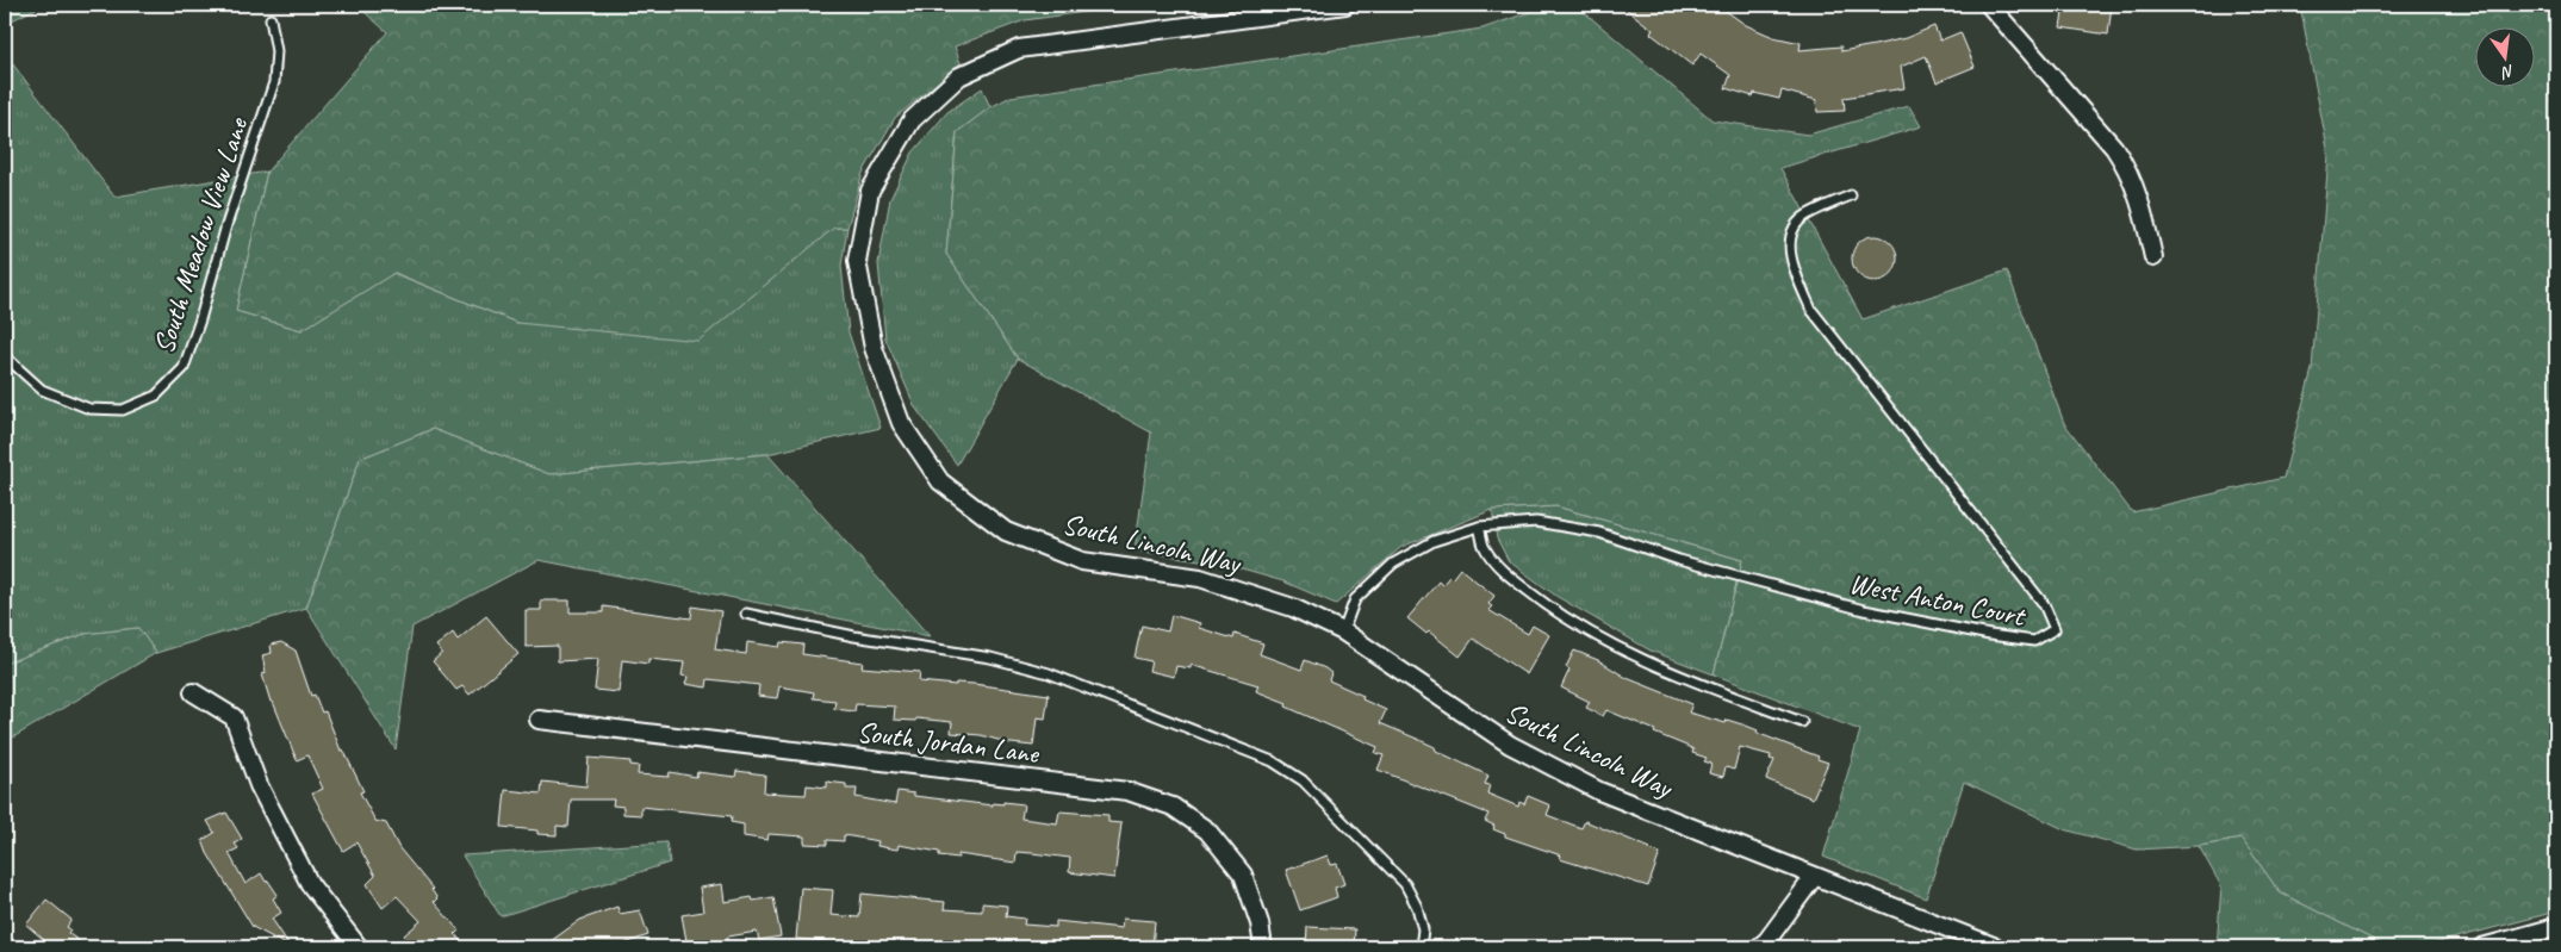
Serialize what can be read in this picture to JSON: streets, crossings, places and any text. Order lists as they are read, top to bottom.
{
  "streets": {
    "street": ["South Lincoln Way", "South Jordan Lane"],
    "lane": ["South Meadow View Lane", "West Anton Court"]
  },
  "crossings": [
    ["South Lincoln Way", "West Anton Court"]
  ],
  "north": "bottom"
}
